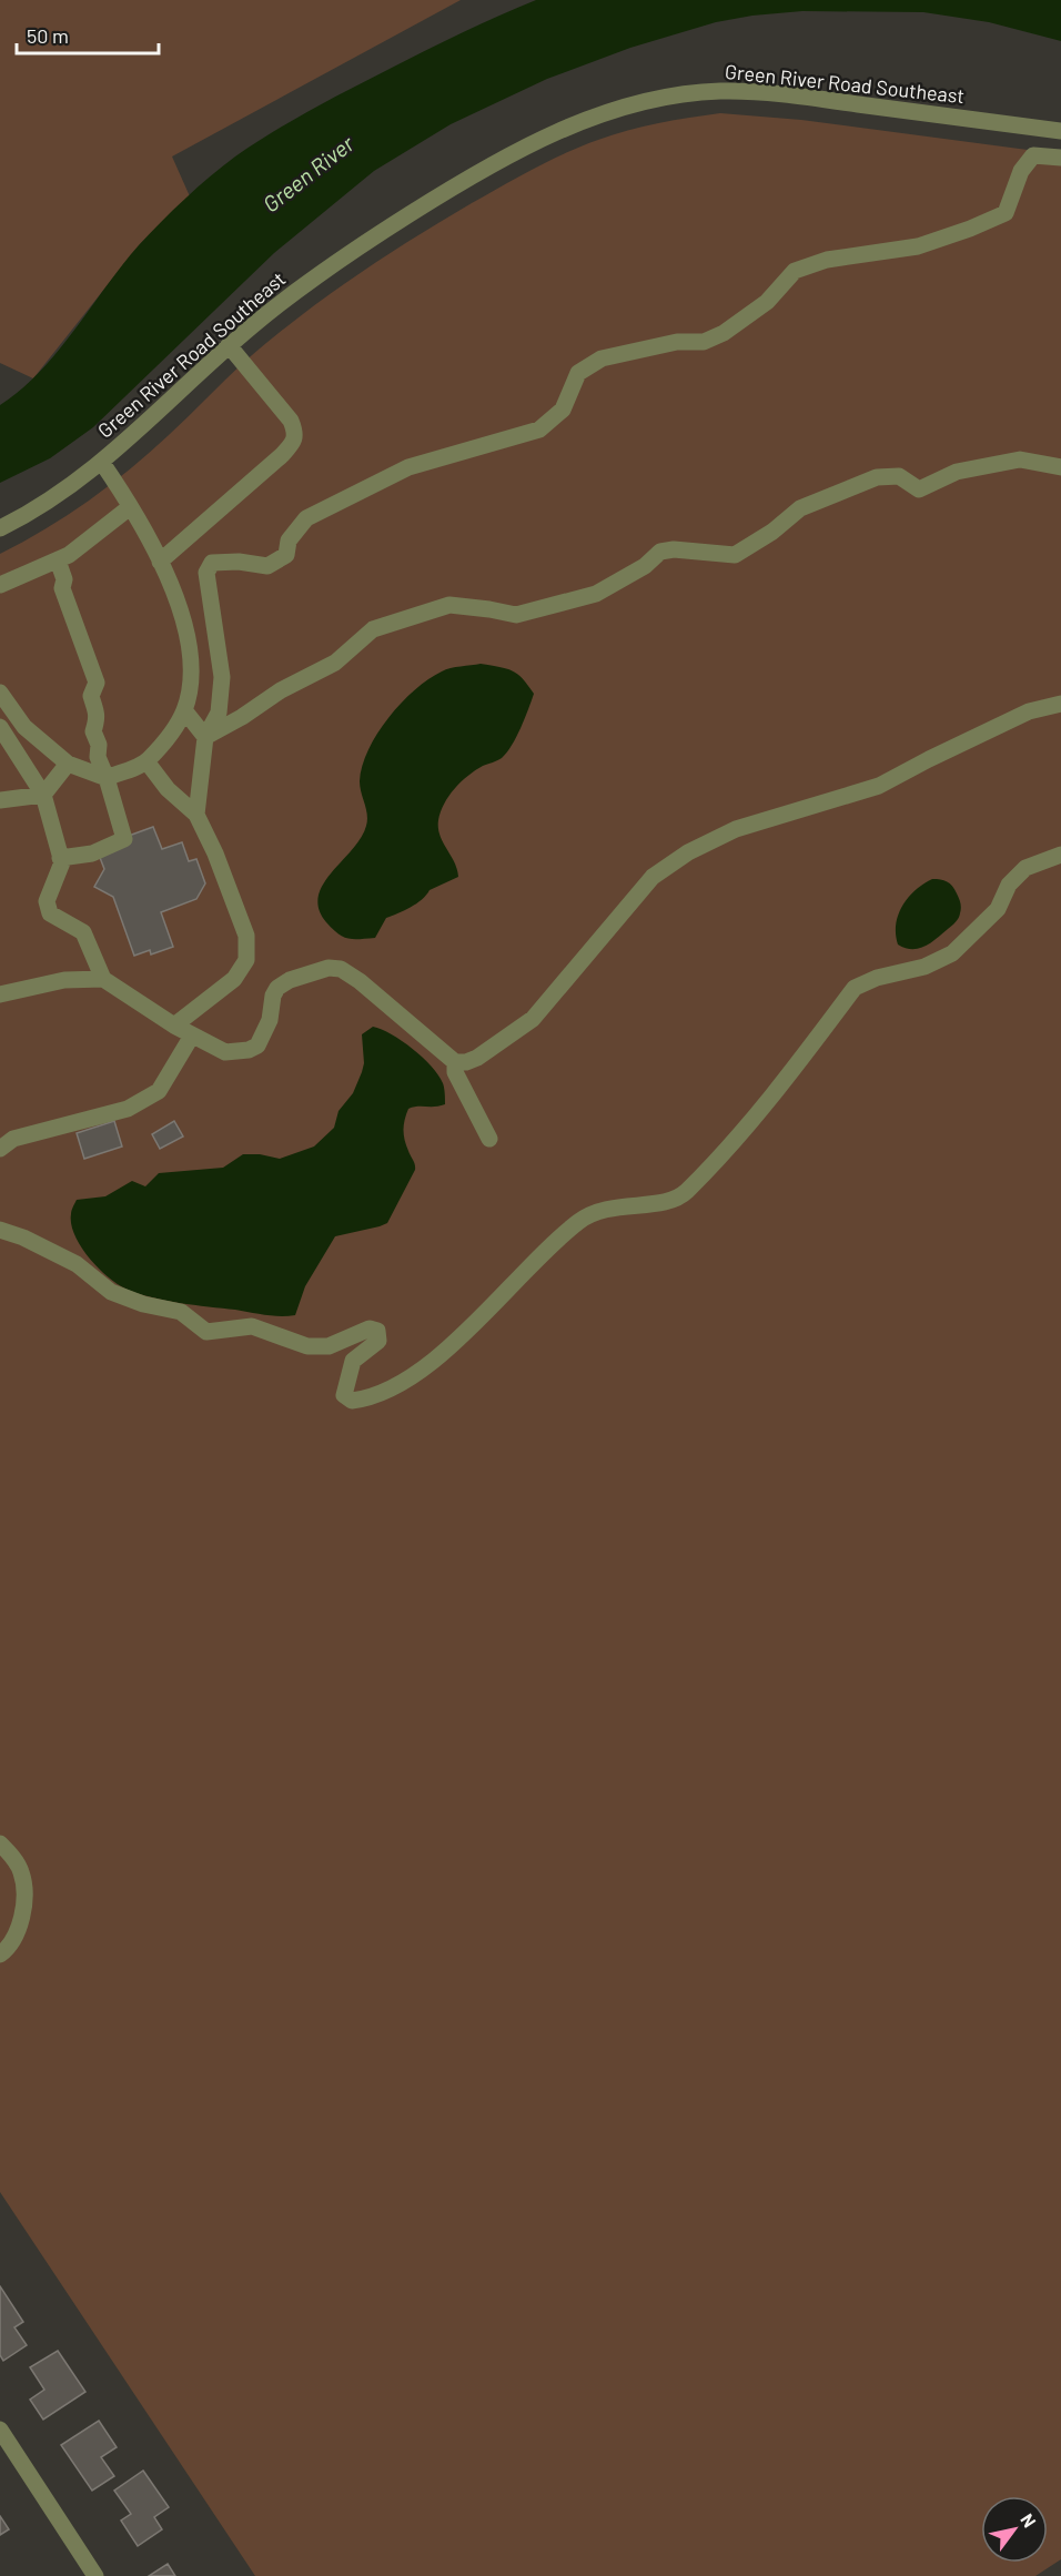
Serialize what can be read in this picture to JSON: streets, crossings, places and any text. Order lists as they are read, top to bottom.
{
  "streets": {
    "street": ["Green River Road Southeast"]
  },
  "water": ["Green River"],
  "scale_bar": "50 m",
  "north": "top right"
}
